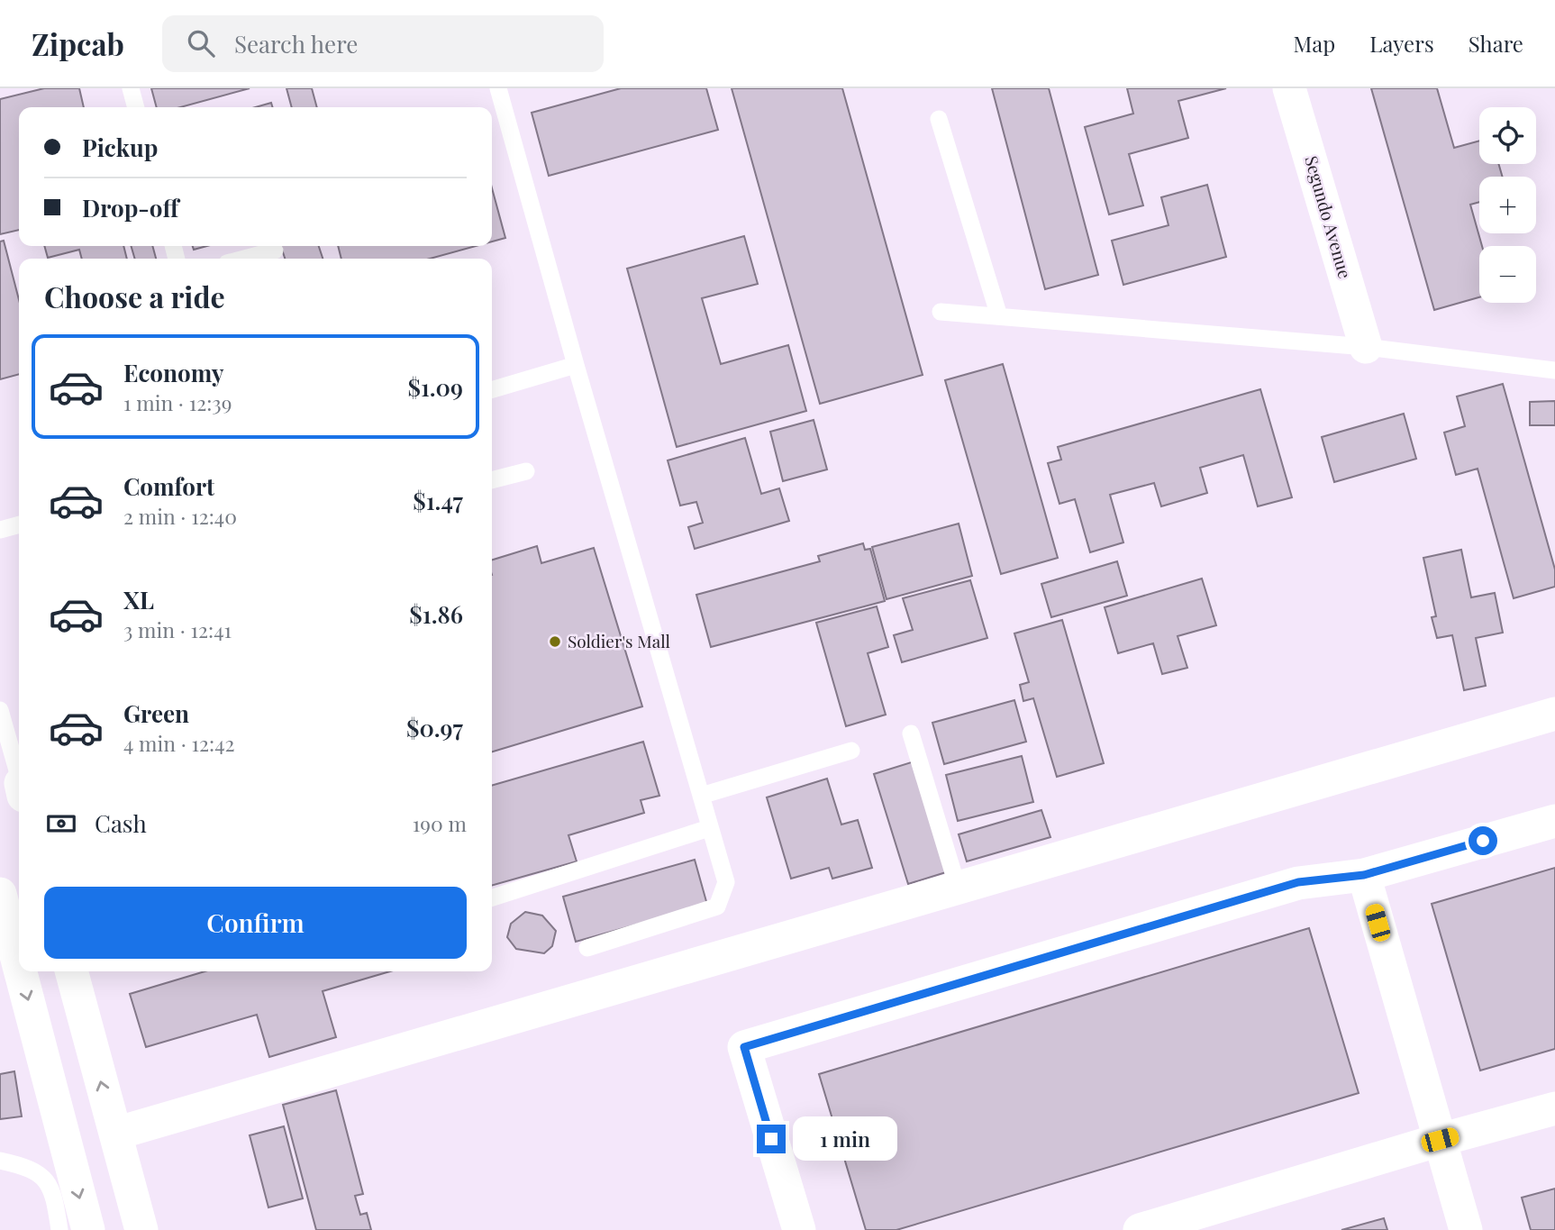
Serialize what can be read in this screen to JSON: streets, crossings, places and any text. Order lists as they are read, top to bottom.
{
  "streets": {
    "street": ["Segundo Avenue"]
  },
  "places": ["Soldier's Mall"],
  "page": {
    "header": "Zipcab",
    "search": "Search here",
    "nav": ["Map", "Layers", "Share"],
    "map_buttons": ["+", "−"],
    "banner": ["Pickup", "Drop-off"],
    "heading": "Choose a ride",
    "list": [
      {
        "name": "Economy",
        "note": "1 min · 12:39",
        "value": "$1.09"
      },
      {
        "name": "Comfort",
        "note": "2 min · 12:40",
        "value": "$1.47"
      },
      {
        "name": "XL",
        "note": "3 min · 12:41",
        "value": "$1.86"
      },
      {
        "name": "Green",
        "note": "4 min · 12:42",
        "value": "$0.97"
      }
    ],
    "pay": ["Cash", "190 m"],
    "buttons": "Confirm",
    "bubble": "1 min"
  }
}
